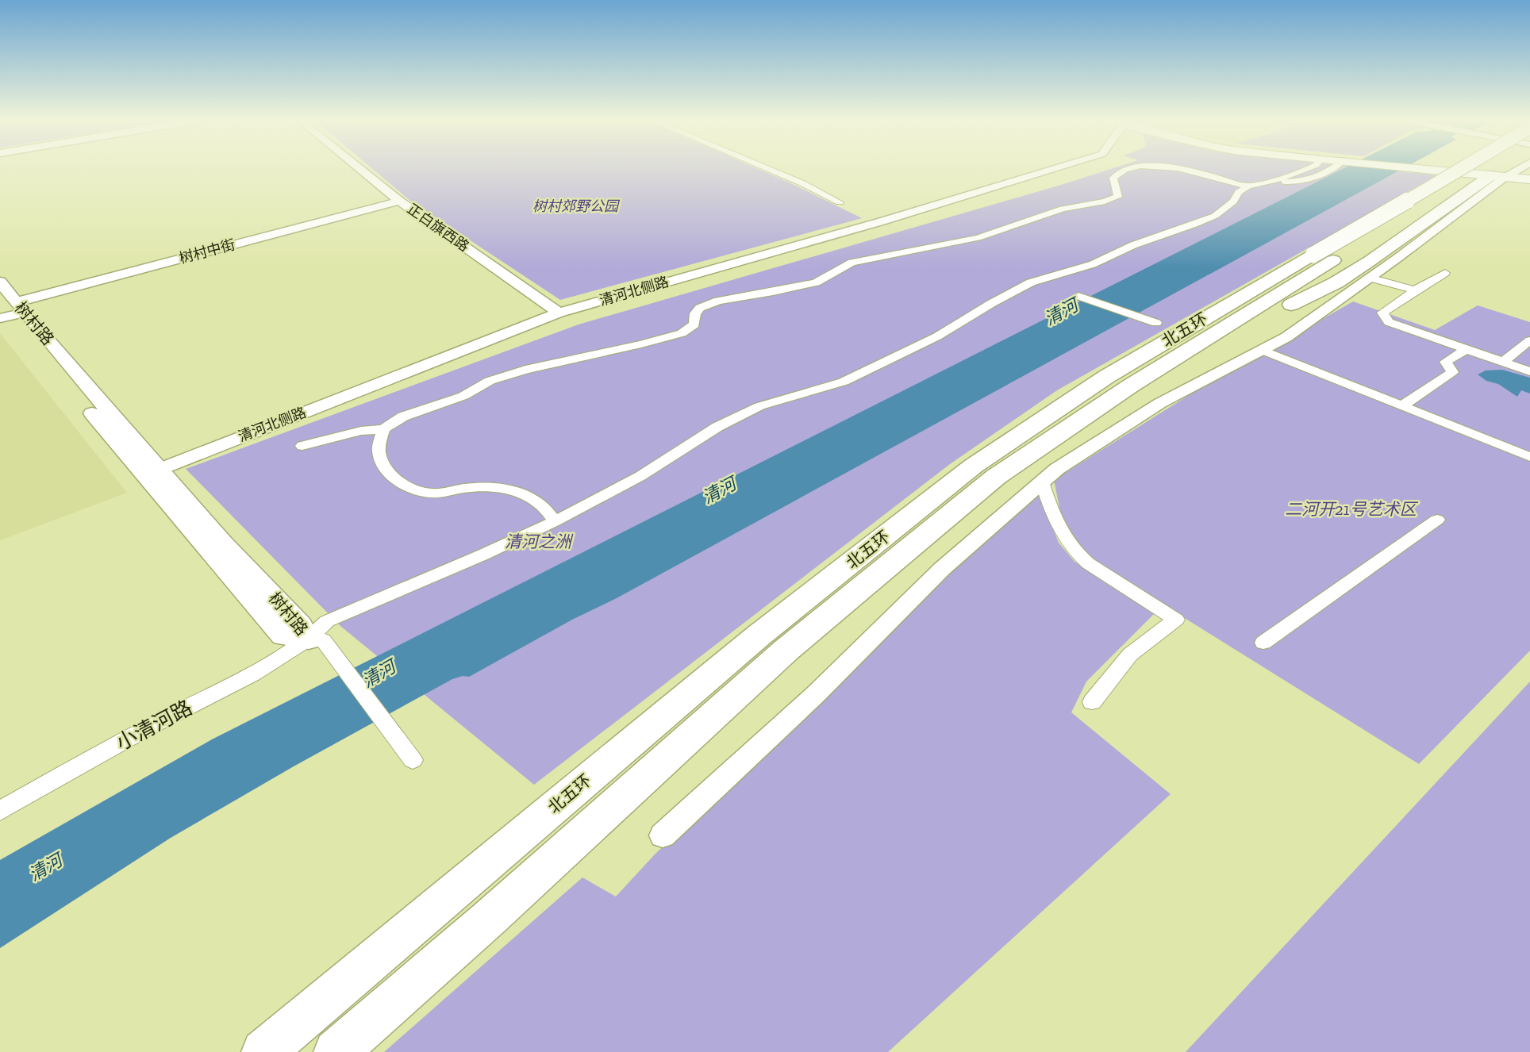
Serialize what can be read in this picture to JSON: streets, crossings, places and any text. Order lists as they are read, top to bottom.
{
  "streets": {
    "highway": ["北五环"],
    "main road": ["树村路"],
    "street": [
      "正白旗西路",
      "树村中街",
      "清河北侧路",
      "小清河路"
    ]
  },
  "crossings": [
    ["正白旗西路", "树村中街"],
    ["正白旗西路", "清河北侧路"],
    ["树村中街", "树村路"],
    ["清河北侧路", "树村路"],
    ["树村路", "小清河路"]
  ],
  "water": ["清河"],
  "parks": ["树村郊野公园", "二河开21号艺术区", "清河之洲"]
}
